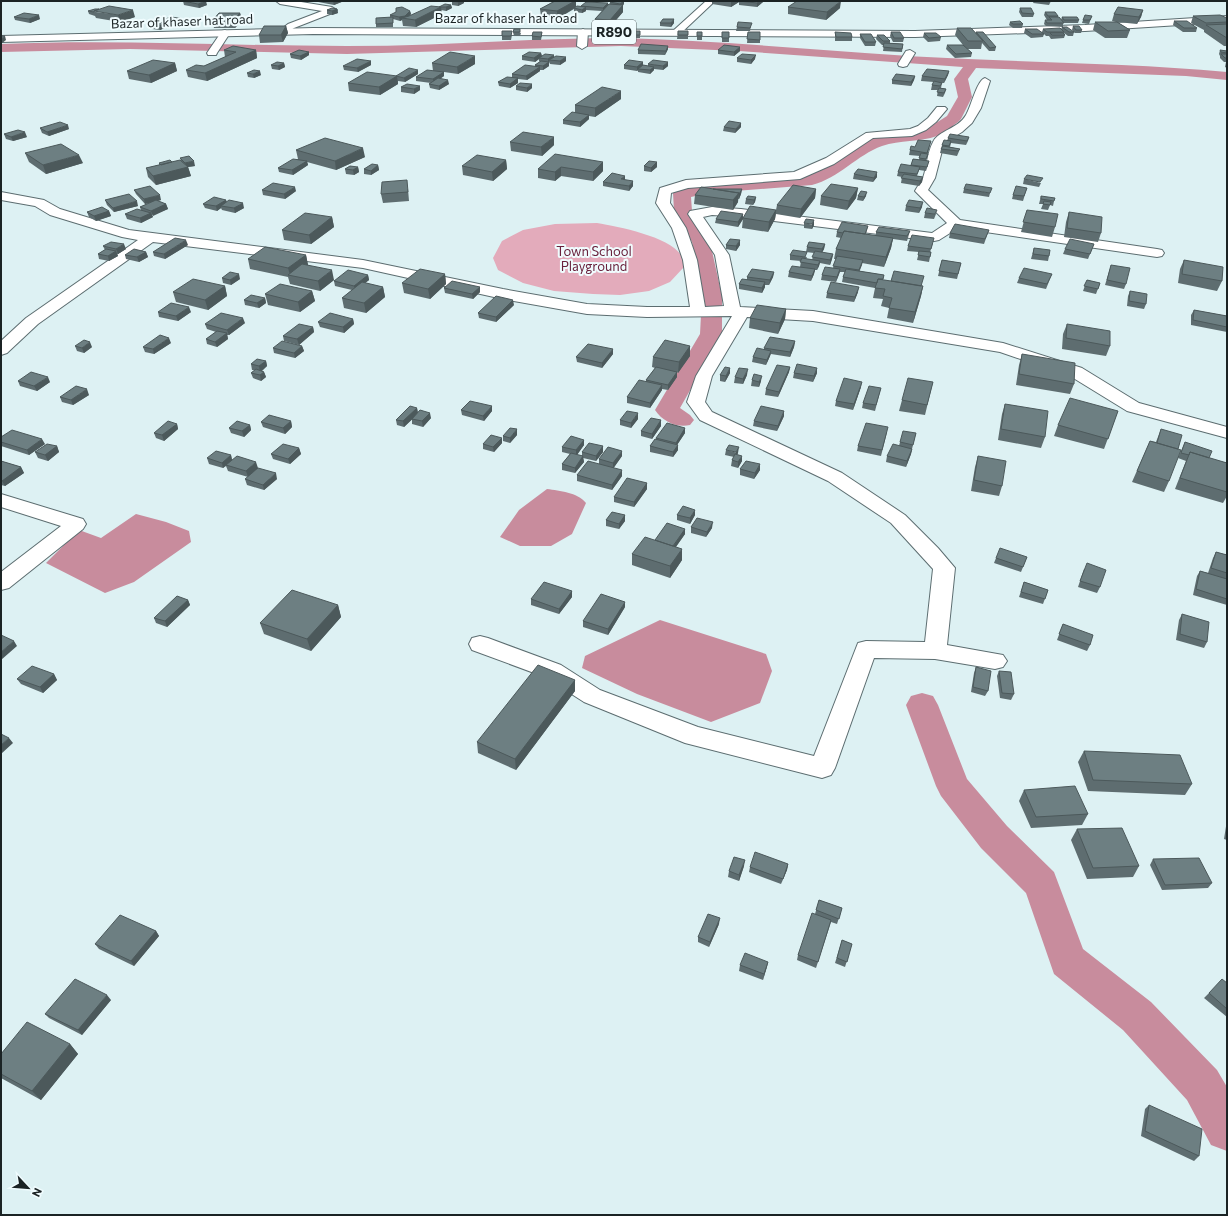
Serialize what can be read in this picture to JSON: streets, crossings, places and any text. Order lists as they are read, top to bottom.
{
  "streets": {
    "street": ["Bazar of khaser hat road", "R890"]
  },
  "parks": ["Town School Playground"],
  "north": "bottom right"
}
